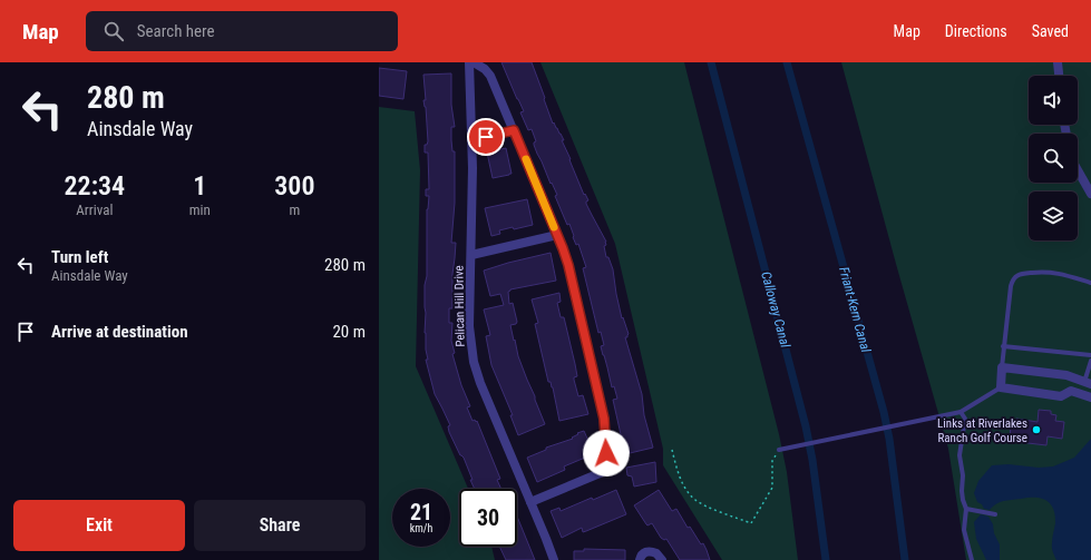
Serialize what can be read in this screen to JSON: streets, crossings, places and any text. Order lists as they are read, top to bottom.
{
  "streets": {
    "street": ["Pelican Hill Drive"]
  },
  "water": ["Calloway Canal", "Friant-Kern Canal"],
  "places": ["Links at Riverlakes Ranch Golf Course"],
  "page": {
    "header": "Map",
    "search": "Search here",
    "nav": ["Map", "Directions", "Saved"],
    "turn": ["280 m", "Ainsdale Way"],
    "eta": [
      "22:34",
      "Arrival",
      "1",
      "min",
      "300",
      "m"
    ],
    "list": [
      {
        "name": "Turn left",
        "note": "Ainsdale Way",
        "value": "280 m"
      },
      {
        "name": "Arrive at destination",
        "value": "20 m"
      }
    ],
    "speed": "21 km/h",
    "limit": "30",
    "buttons": ["Exit", "Share"]
  }
}
